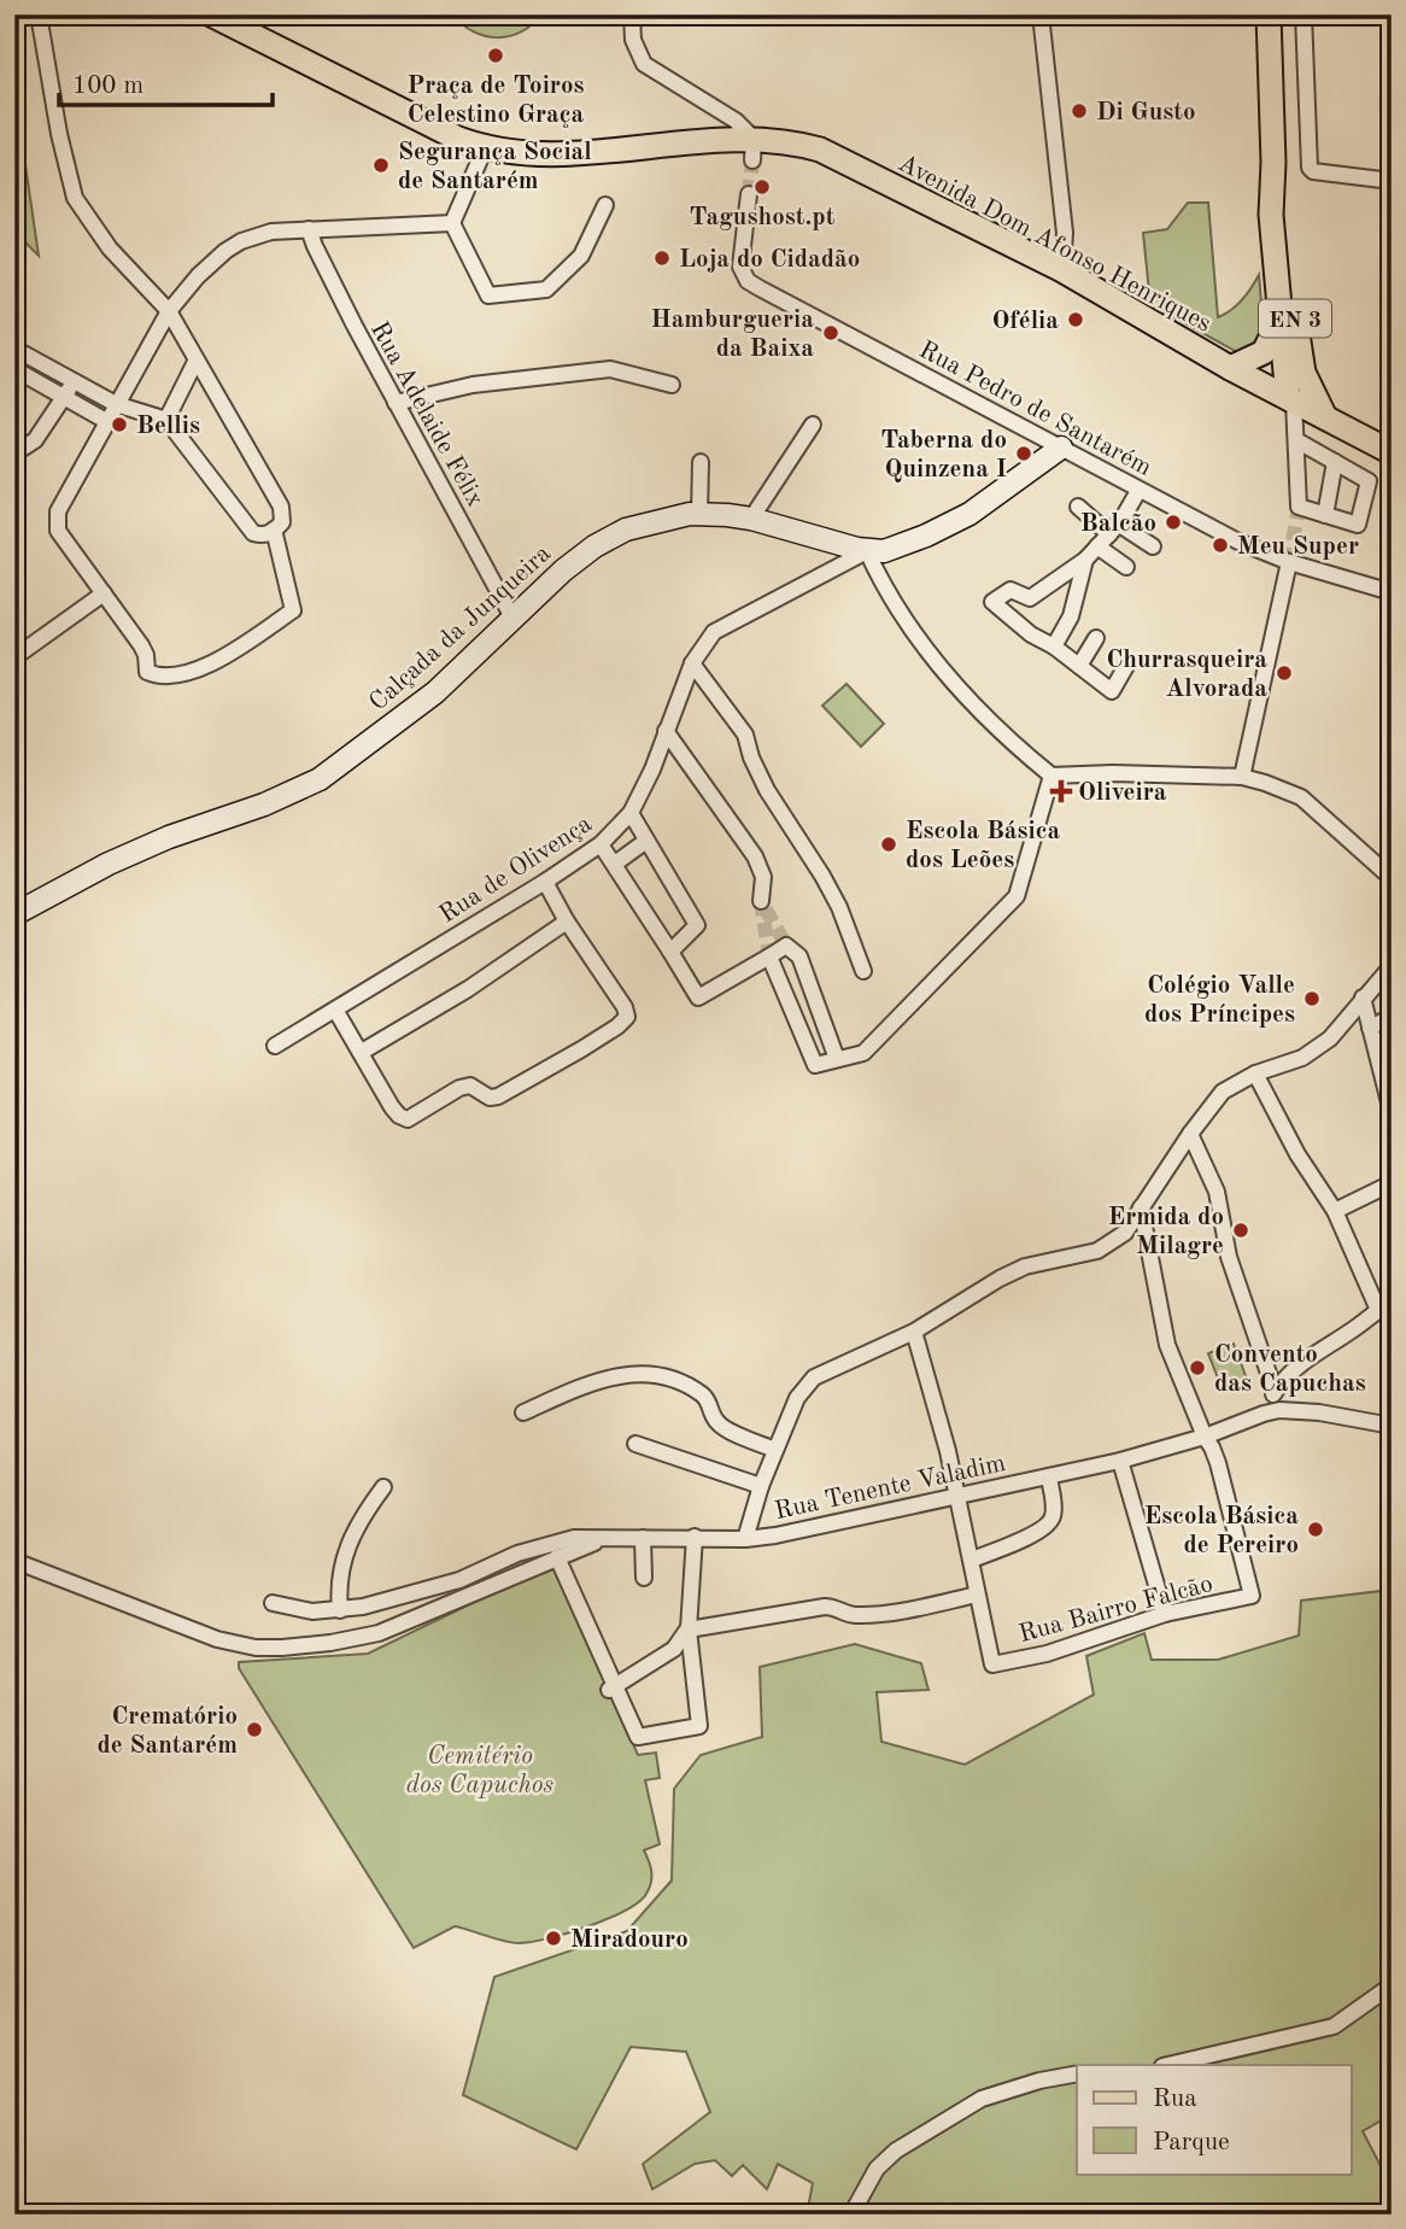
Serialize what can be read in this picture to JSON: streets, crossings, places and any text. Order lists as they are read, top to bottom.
{
  "streets": {
    "main road": ["Avenida Dom Afonso Henriques", "EN 3"],
    "street": [
      "Rua Pedro de Santarém",
      "Rua Adelaide Félix",
      "Calçada da Junqueira",
      "Rua de Olivença",
      "Rua Tenente Valadim",
      "Rua Bairro Falcão"
    ]
  },
  "crossings": [
    ["Avenida Dom Afonso Henriques", "EN 3"],
    ["Rua Adelaide Félix", "Calçada da Junqueira"],
    ["Calçada da Junqueira", "Rua de Olivença"],
    ["Rua Tenente Valadim", "Rua Bairro Falcão"]
  ],
  "parks": ["Cemitério dos Capuchos"],
  "places": {
    "other": [
      "Praça de Toiros Celestino Graça",
      "Di Gusto",
      "Segurança Social de Santarém",
      "Tagushost.pt",
      "Loja do Cidadão",
      "Ofélia",
      "Hamburgueria da Baixa",
      "Bellis",
      "Taberna do Quinzena I",
      "Balcão",
      "Meu Super",
      "Churrasqueira Alvorada",
      "Escola Básica dos Leões",
      "Colégio Valle dos Príncipes",
      "Ermida do Milagre",
      "Convento das Capuchas",
      "Escola Básica de Pereiro",
      "Crematório de Santarém",
      "Miradouro"
    ],
    "health": ["Oliveira"]
  },
  "legend": ["Rua", "Parque"],
  "scale_bar": "100 m"
}
